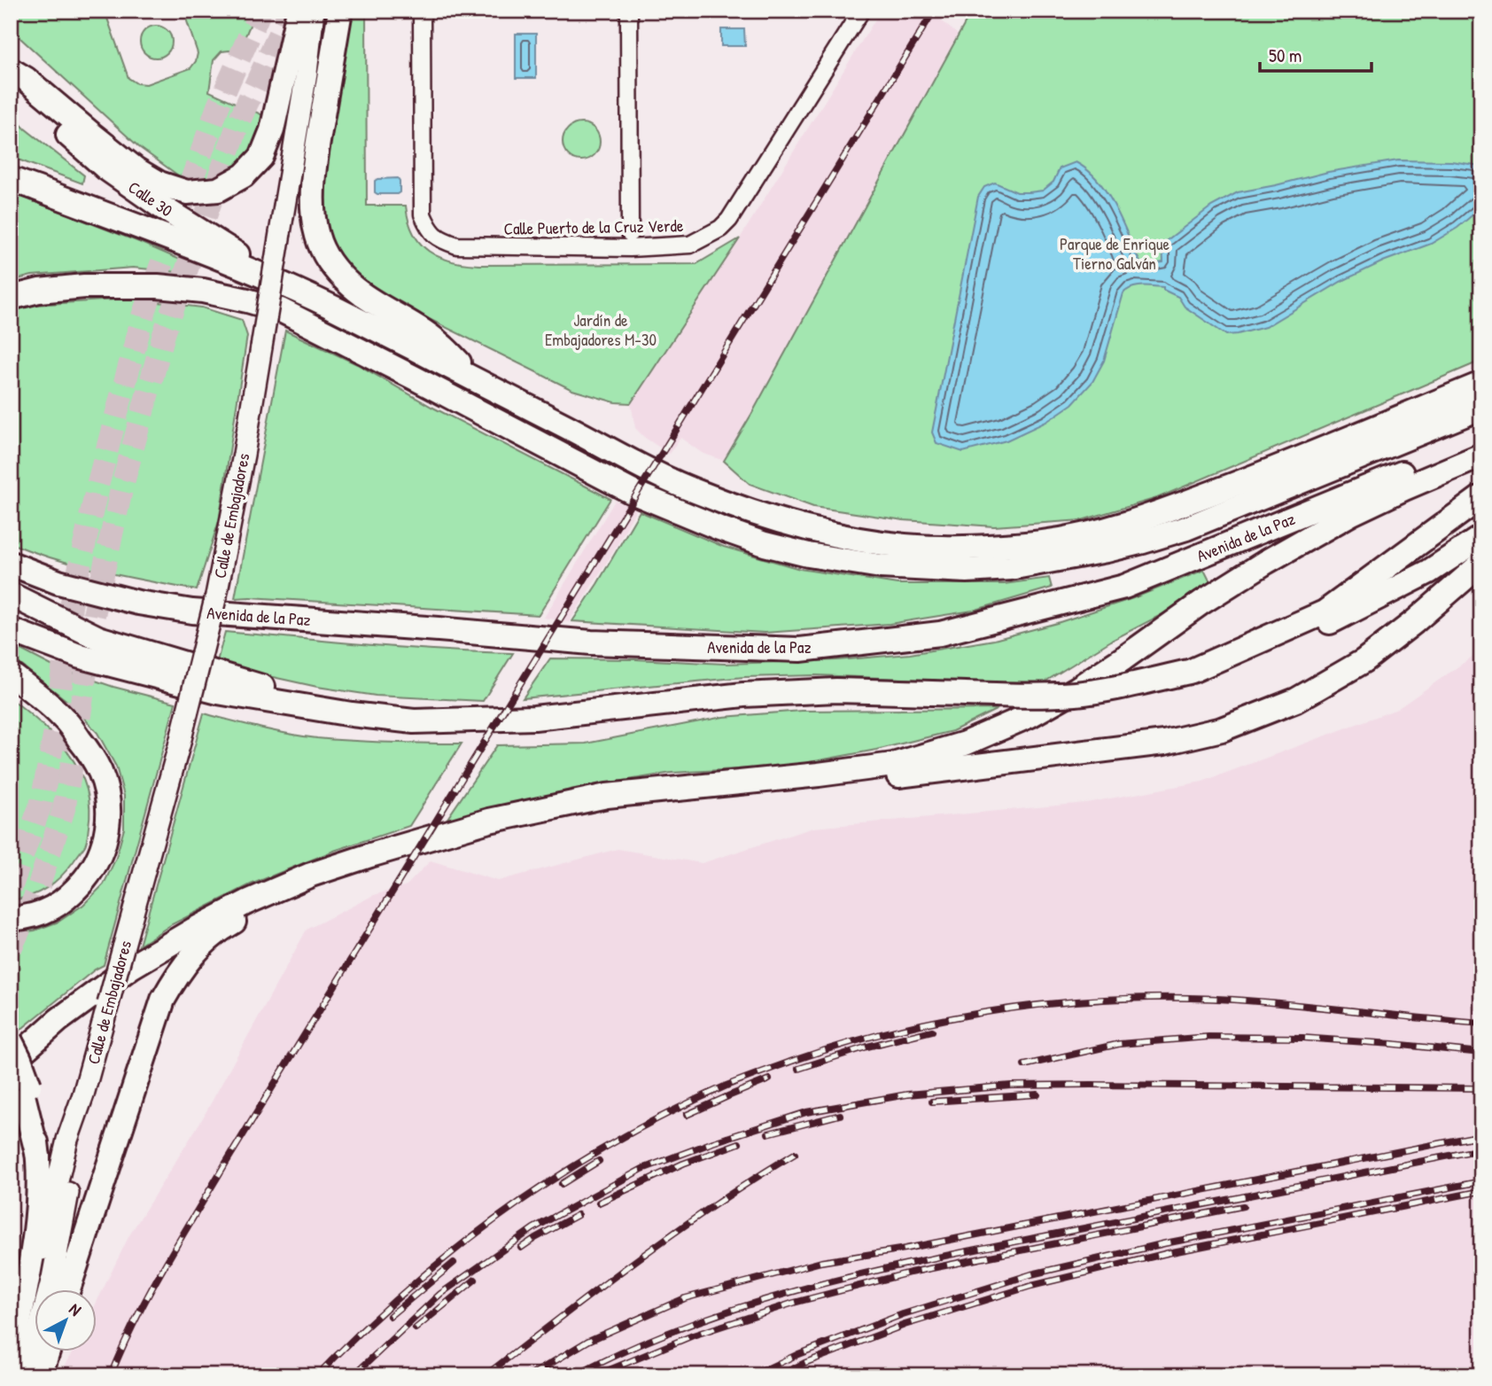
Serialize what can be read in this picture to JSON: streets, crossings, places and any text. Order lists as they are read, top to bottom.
{
  "streets": {
    "highway": ["Calle 30", "Avenida de la Paz"],
    "main road": ["Calle de Embajadores"],
    "street": ["Calle Puerto de la Cruz Verde"]
  },
  "parks": ["Parque de Enrique Tierno Galván", "Jardín de Embajadores M-30"],
  "scale_bar": "50 m",
  "north": "top right"
}
